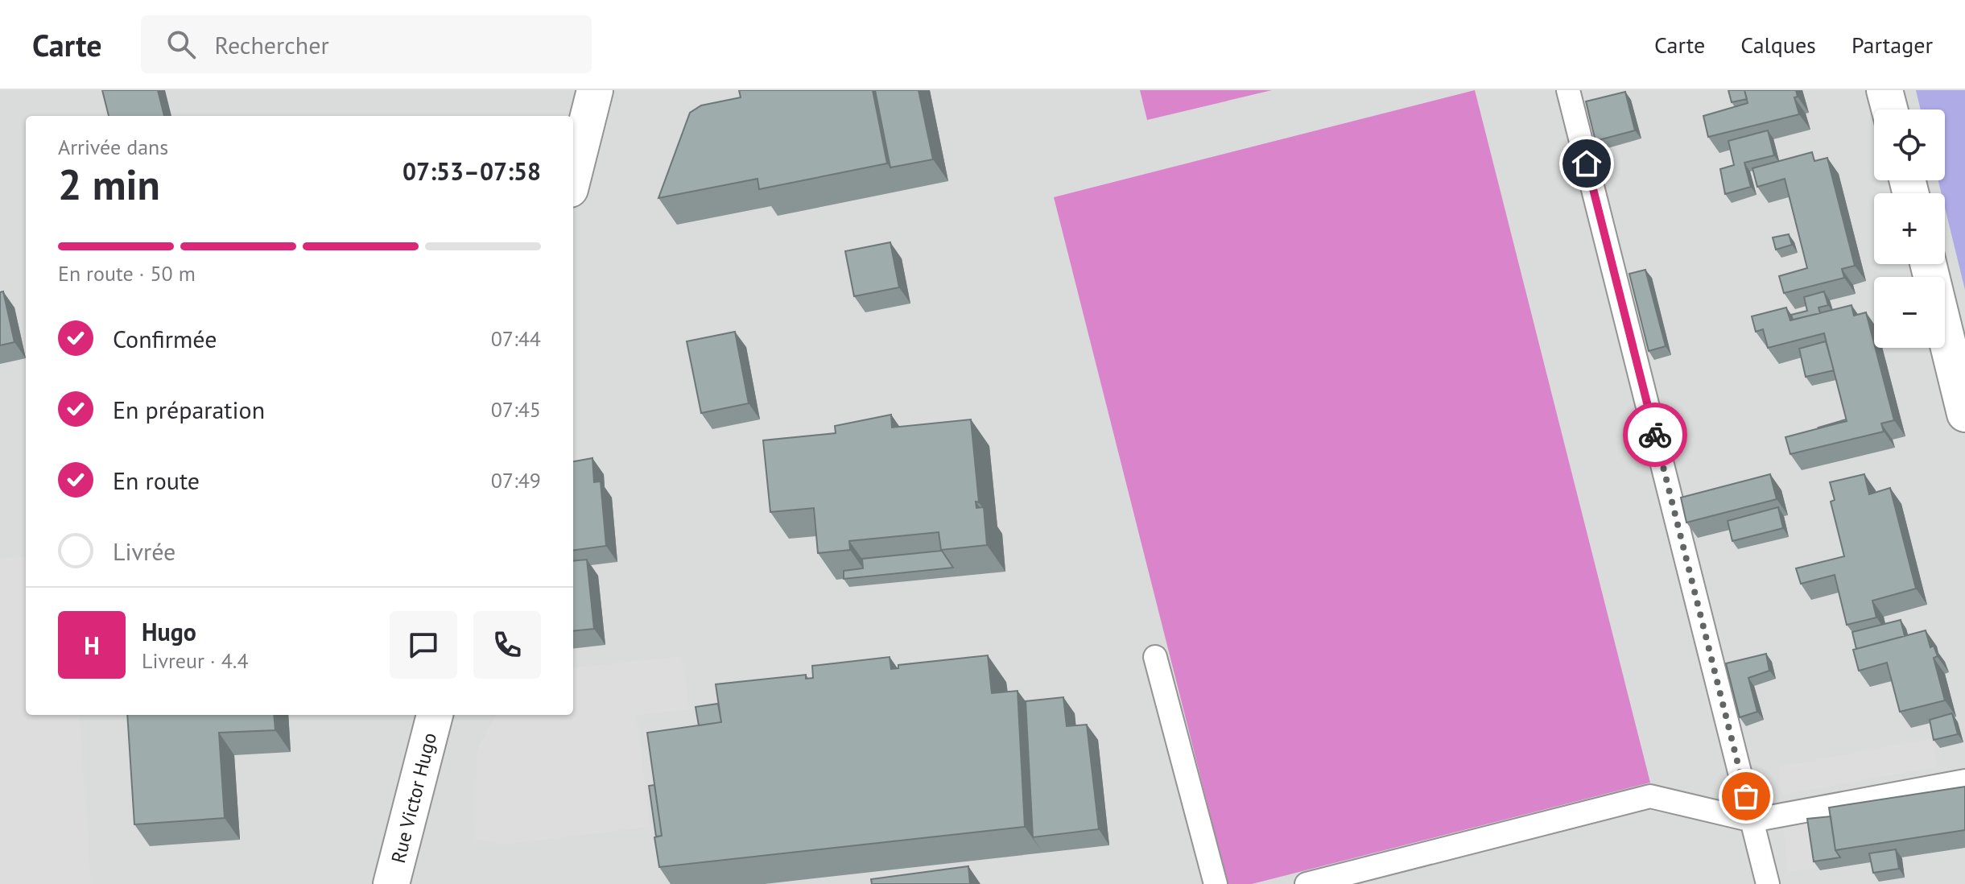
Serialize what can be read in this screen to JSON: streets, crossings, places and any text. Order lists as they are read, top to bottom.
{
  "streets": {
    "street": ["Rue Victor Hugo"]
  },
  "page": {
    "header": "Carte",
    "search": "Rechercher",
    "nav": ["Carte", "Calques", "Partager"],
    "map_buttons": ["+", "−"],
    "heading": ["2 min", "Arrivée dans", "07:53–07:58"],
    "panel": ["Hugo", "Livreur · 4.4"],
    "bar": "En route · 50 m",
    "list": [
      ["Confirmée", "07:44"],
      ["En préparation", "07:45"],
      ["En route", "07:49"],
      "Livrée"
    ],
    "round": "H"
  }
}
